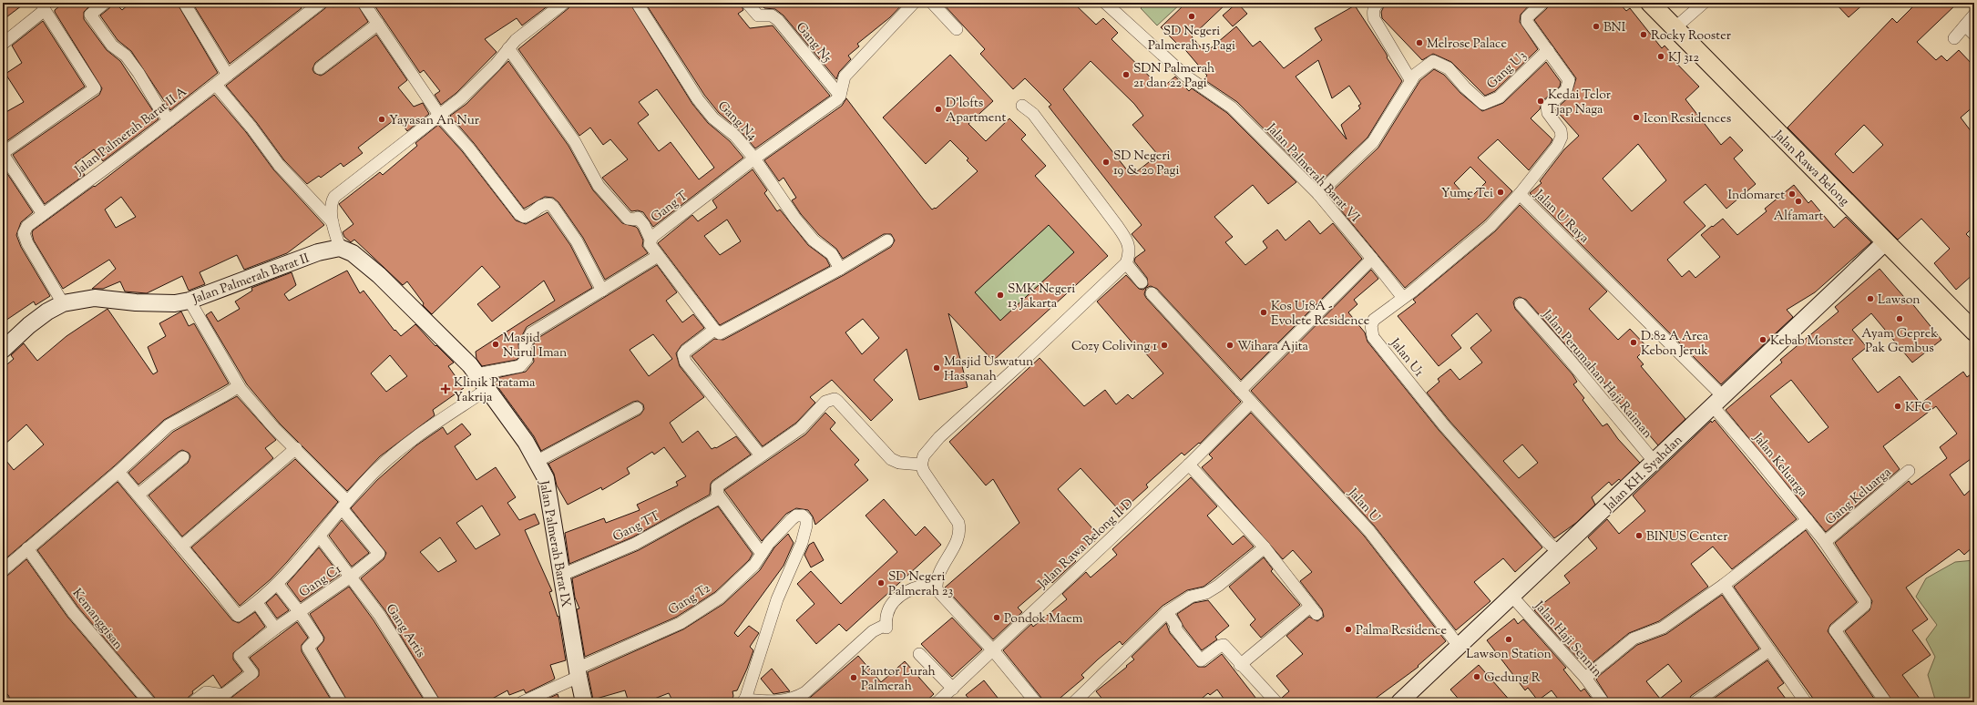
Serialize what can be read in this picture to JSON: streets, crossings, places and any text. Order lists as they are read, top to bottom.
{
  "streets": {
    "main road": ["Jalan Rawa Belong"],
    "street": [
      "Gang N5",
      "Gang U3",
      "Gang N4",
      "Jalan Palmerah Barat II A",
      "Jalan Palmerah Barat VI",
      "Gang T",
      "Jalan U Raya",
      "Jalan Palmerah Barat II",
      "Jalan U1",
      "Jalan Perumahan Haji Raiman",
      "Jalan Keluarga",
      "Jalan KH. Syahdan",
      "Gang Keluarga",
      "Jalan U",
      "Gang TT",
      "Jalan Rawa Belong II D",
      "Jalan Palmerah Barat IX",
      "Gang C1",
      "Gang T2",
      "Kemanggisan",
      "Gang Artis",
      "Jalan Haji Sennin"
    ]
  },
  "crossings": [
    ["Gang N5", "Gang T"],
    ["Gang U3", "Jalan U Raya"],
    ["Gang N4", "Gang T"],
    ["Jalan Palmerah Barat II A", "Jalan Palmerah Barat II"],
    ["Jalan Rawa Belong", "Jalan KH. Syahdan"],
    ["Jalan U Raya", "Jalan U1"],
    ["Jalan U Raya", "Jalan Keluarga"],
    ["Jalan U Raya", "Jalan KH. Syahdan"],
    ["Jalan Palmerah Barat II", "Jalan Palmerah Barat IX"],
    ["Jalan U1", "Jalan KH. Syahdan"],
    ["Jalan Perumahan Haji Raiman", "Jalan KH. Syahdan"],
    ["Jalan Keluarga", "Jalan KH. Syahdan"],
    ["Jalan Keluarga", "Gang Keluarga"],
    ["Jalan KH. Syahdan", "Jalan U"],
    ["Jalan KH. Syahdan", "Jalan Haji Sennin"],
    ["Jalan U", "Jalan Rawa Belong II D"],
    ["Gang TT", "Jalan Palmerah Barat IX"],
    ["Jalan Palmerah Barat IX", "Gang T2"],
    ["Gang C1", "Gang Artis"]
  ],
  "places": {
    "other": [
      "SD Negeri Palmerah 15 Pagi",
      "BNI",
      "Rocky Rooster",
      "Melrose Palace",
      "KJ 312",
      "SDN Palmerah 21 dan 22 Pagi",
      "Kedai Telor Tjap Naga",
      "D'lofts Apartment",
      "Icon Residences",
      "Yayasan An Nur",
      "SD Negeri 19 & 20 Pagi",
      "Yume Tei",
      "Indomaret",
      "Alfamart",
      "SMK Negeri 13 Jakarta",
      "Lawson",
      "Kos U18A - Evolete Residence",
      "Ayam Geprek Pak Gembus",
      "Kebab Monster",
      "D.82 A Area Kebon Jeruk",
      "Masjid Nurul Iman",
      "Cozy Coliving 1",
      "Wihara Ajita",
      "Masjid Uswatun Hassanah",
      "KFC",
      "BINUS Center",
      "SD Negeri Palmerah 23",
      "Pondok Maem",
      "Palma Residence",
      "Lawson Station",
      "Gedung R",
      "Kantor Lurah Palmerah"
    ],
    "health": ["Klinik Pratama Yakrija"]
  }
}
